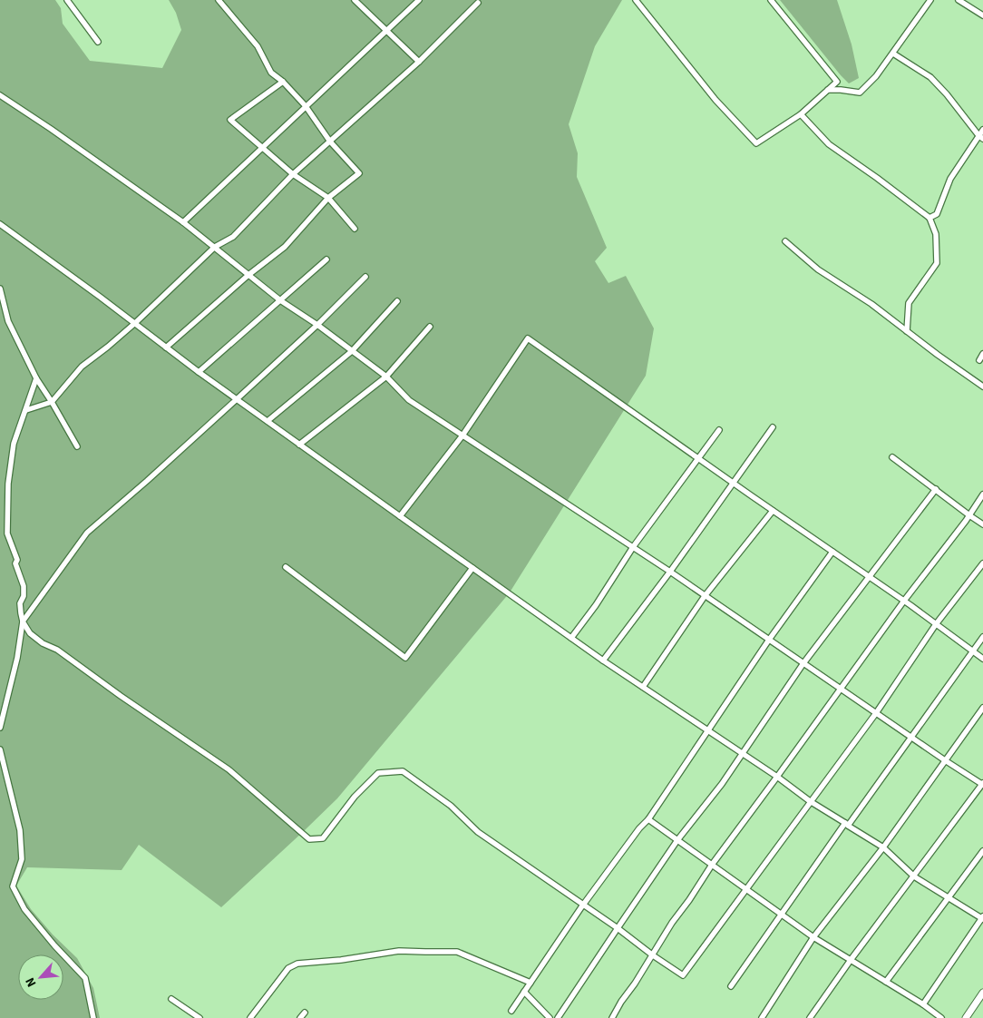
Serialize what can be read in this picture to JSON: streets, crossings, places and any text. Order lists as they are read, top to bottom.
{
  "north": "bottom left"
}
